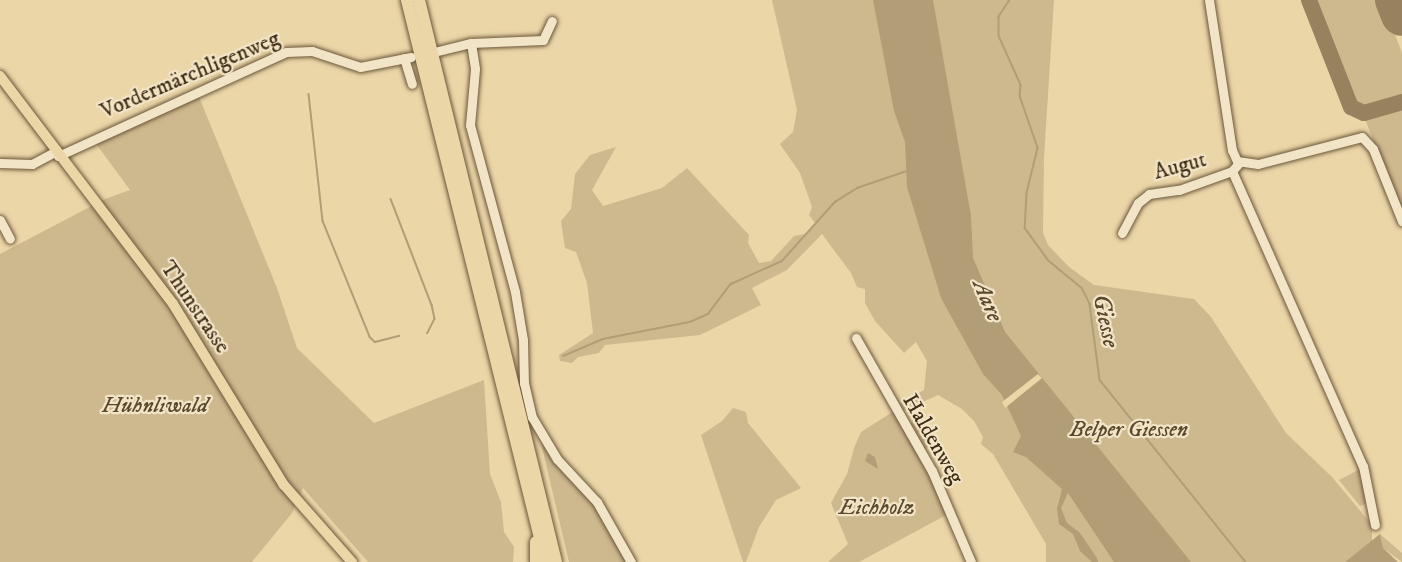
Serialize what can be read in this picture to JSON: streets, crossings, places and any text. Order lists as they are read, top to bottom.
{
  "streets": {
    "main road": ["Thunstrasse"],
    "street": ["Vordermärchligenweg", "Augut", "Haldenweg"]
  },
  "crossings": [
    ["Vordermärchligenweg", "Thunstrasse"]
  ],
  "water": ["Aare", "Giesse"],
  "parks": ["Hühnliwald", "Belper Giessen", "Eichholz"]
}
